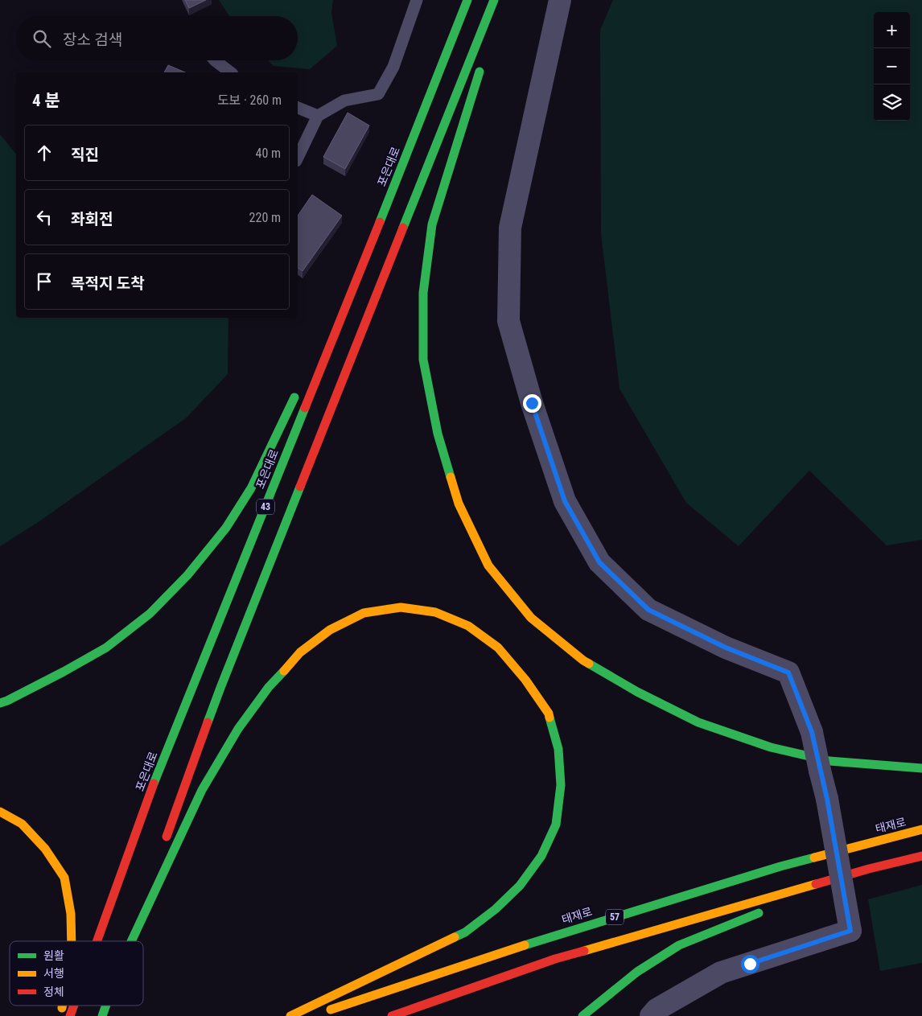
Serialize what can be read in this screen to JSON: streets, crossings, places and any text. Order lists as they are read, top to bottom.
{
  "streets": {
    "highway": [
      "포은대로",
      "43",
      "태재로",
      "57"
    ]
  },
  "legend": ["원활", "서행", "정체"],
  "page": {
    "map_buttons": ["+", "−"],
    "search": "장소 검색",
    "heading": ["4 분", "도보 · 260 m"],
    "list": [
      ["직진", "40 m"],
      ["좌회전", "220 m"],
      "목적지 도착"
    ]
  }
}
